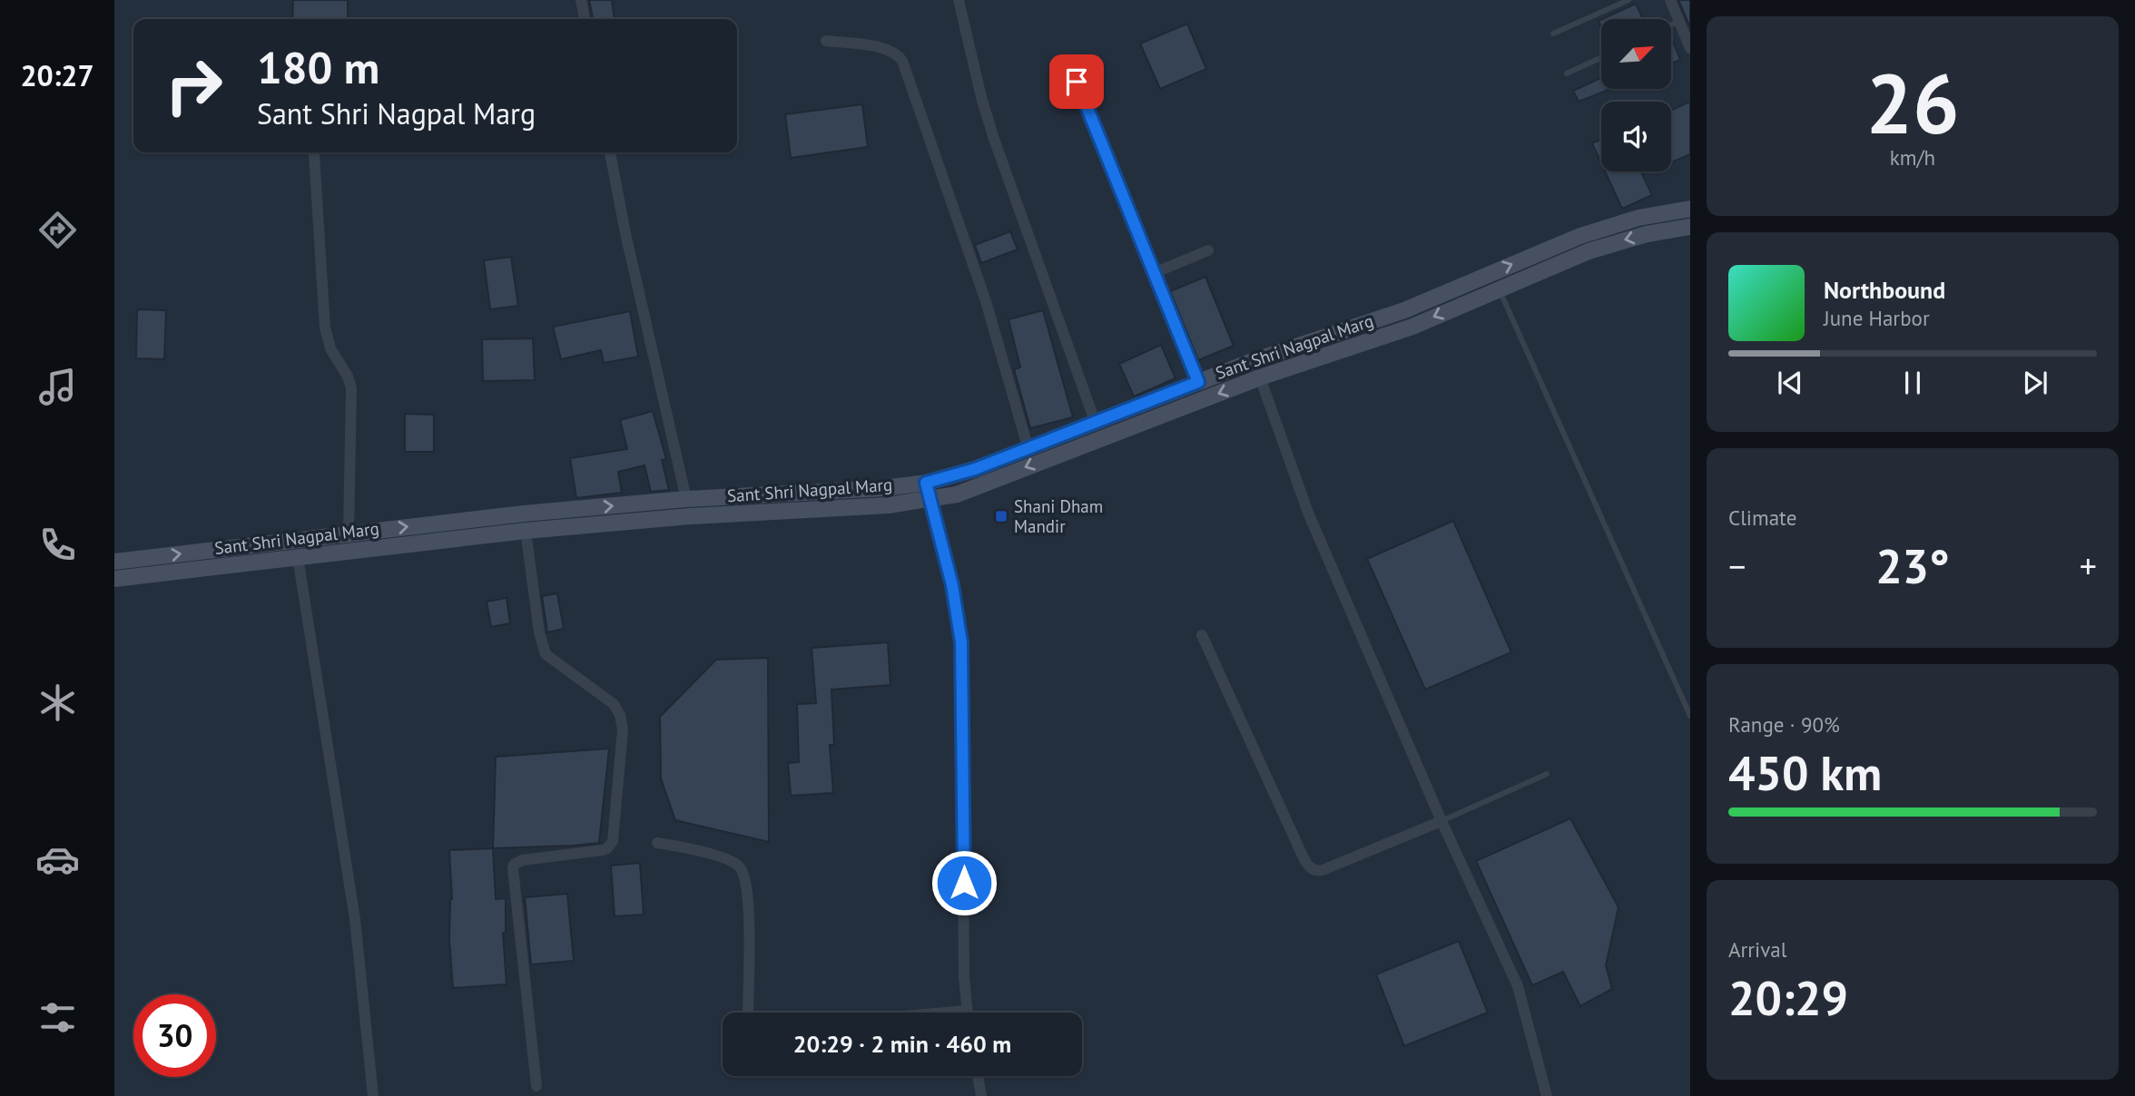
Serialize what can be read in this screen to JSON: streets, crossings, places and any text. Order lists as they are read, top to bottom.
{
  "streets": {
    "main road": ["Sant Shri Nagpal Marg"]
  },
  "places": {
    "transit": ["Shani Dham Mandir"]
  },
  "north": "top right",
  "page": {
    "tabs": "20:27",
    "tile": [
      ["26", "km/h"],
      "Climate",
      ["Range · 90%", "450 km"],
      ["Arrival", "20:29"]
    ],
    "turn": ["180 m", "Sant Shri Nagpal Marg"],
    "song": ["Northbound", "June Harbor"],
    "heat": ["−", "23°", "+"],
    "limit": "30",
    "trip": "20:29 · 2 min · 460 m"
  }
}
